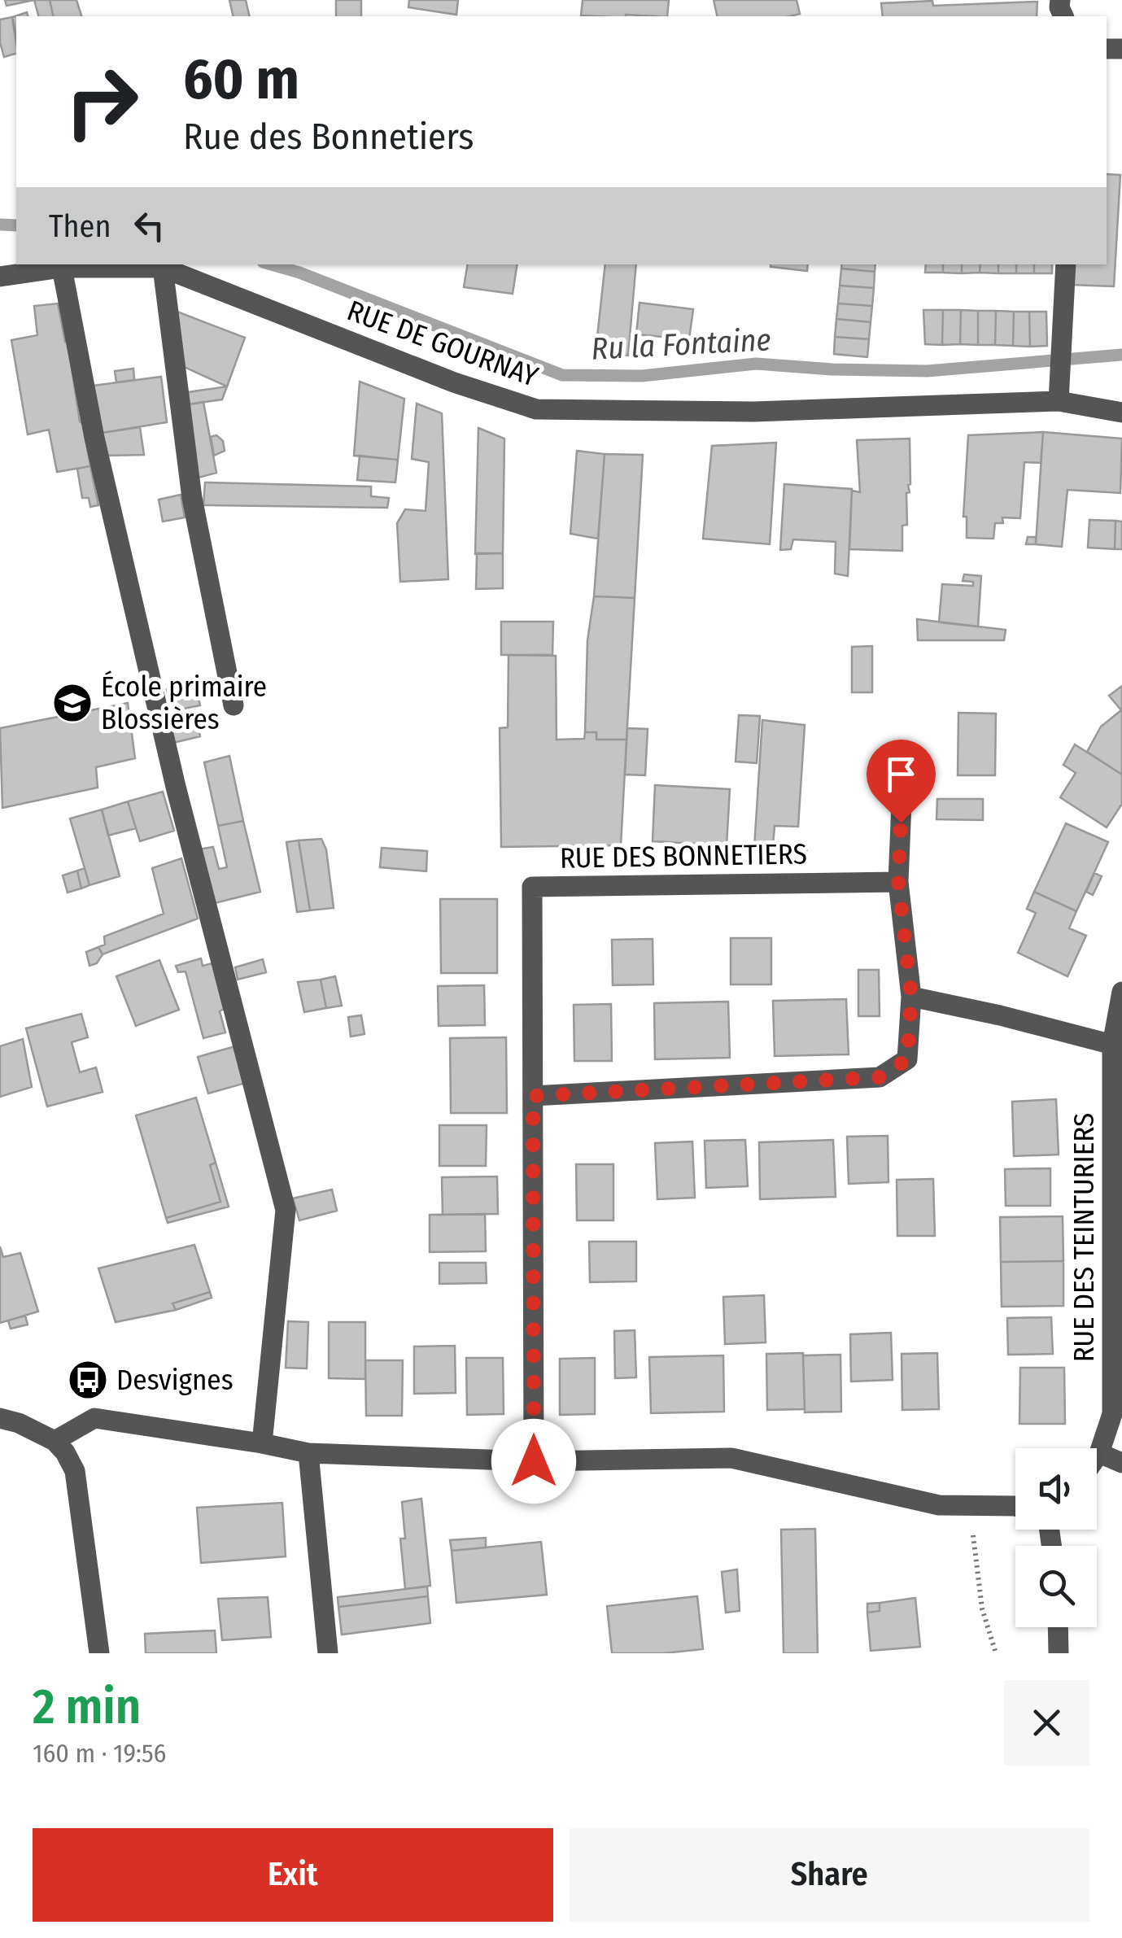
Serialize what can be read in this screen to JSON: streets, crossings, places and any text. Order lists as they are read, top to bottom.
{
  "streets": {
    "street": ["RUE DE GOURNAY", "RUE DES BONNETIERS", "RUE DES TEINTURIERS"]
  },
  "water": ["Ru la Fontaine"],
  "places": {
    "school or university": ["École primaire Blossières"],
    "bus stop": ["Desvignes"]
  },
  "page": {
    "turn": ["60 m", "Rue des Bonnetiers"],
    "then": "Then",
    "heading": ["2 min", "160 m · 19:56"],
    "buttons": ["Exit", "Share"]
  }
}
